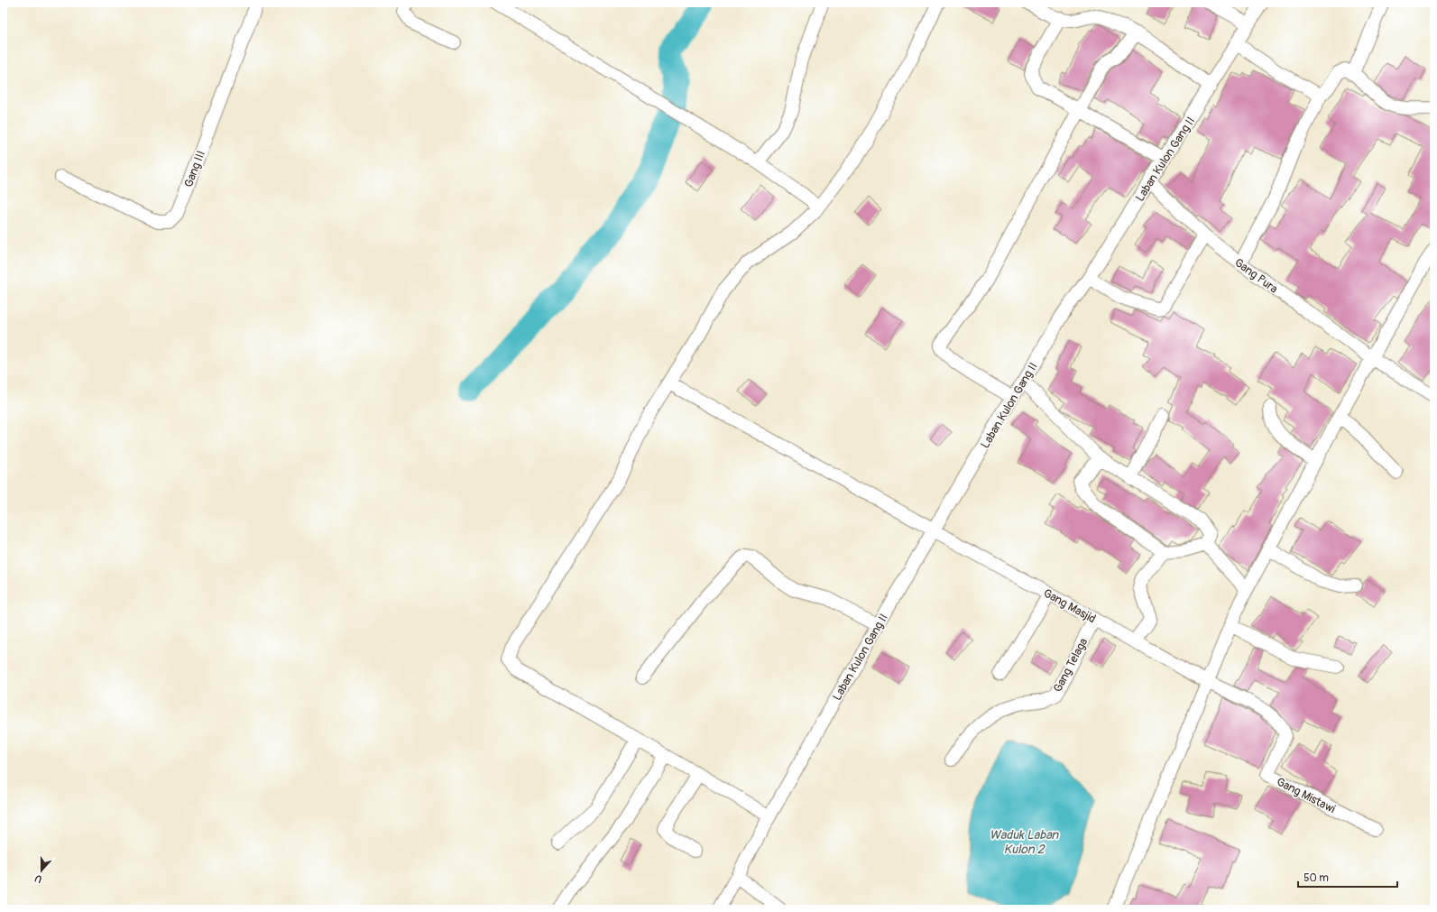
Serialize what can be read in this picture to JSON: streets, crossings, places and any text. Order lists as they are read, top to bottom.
{
  "streets": {
    "street": [
      "Laban Kulon Gang II",
      "Gang III",
      "Gang Pura",
      "Gang Masjid",
      "Gang Telaga",
      "Gang Mistawi"
    ]
  },
  "crossings": [
    ["Laban Kulon Gang II", "Gang Pura"],
    ["Laban Kulon Gang II", "Gang Masjid"],
    ["Gang Masjid", "Gang Telaga"],
    ["Gang Masjid", "Gang Mistawi"]
  ],
  "water": ["Waduk Laban Kulon 2"],
  "scale_bar": "50 m",
  "north": "bottom"
}
